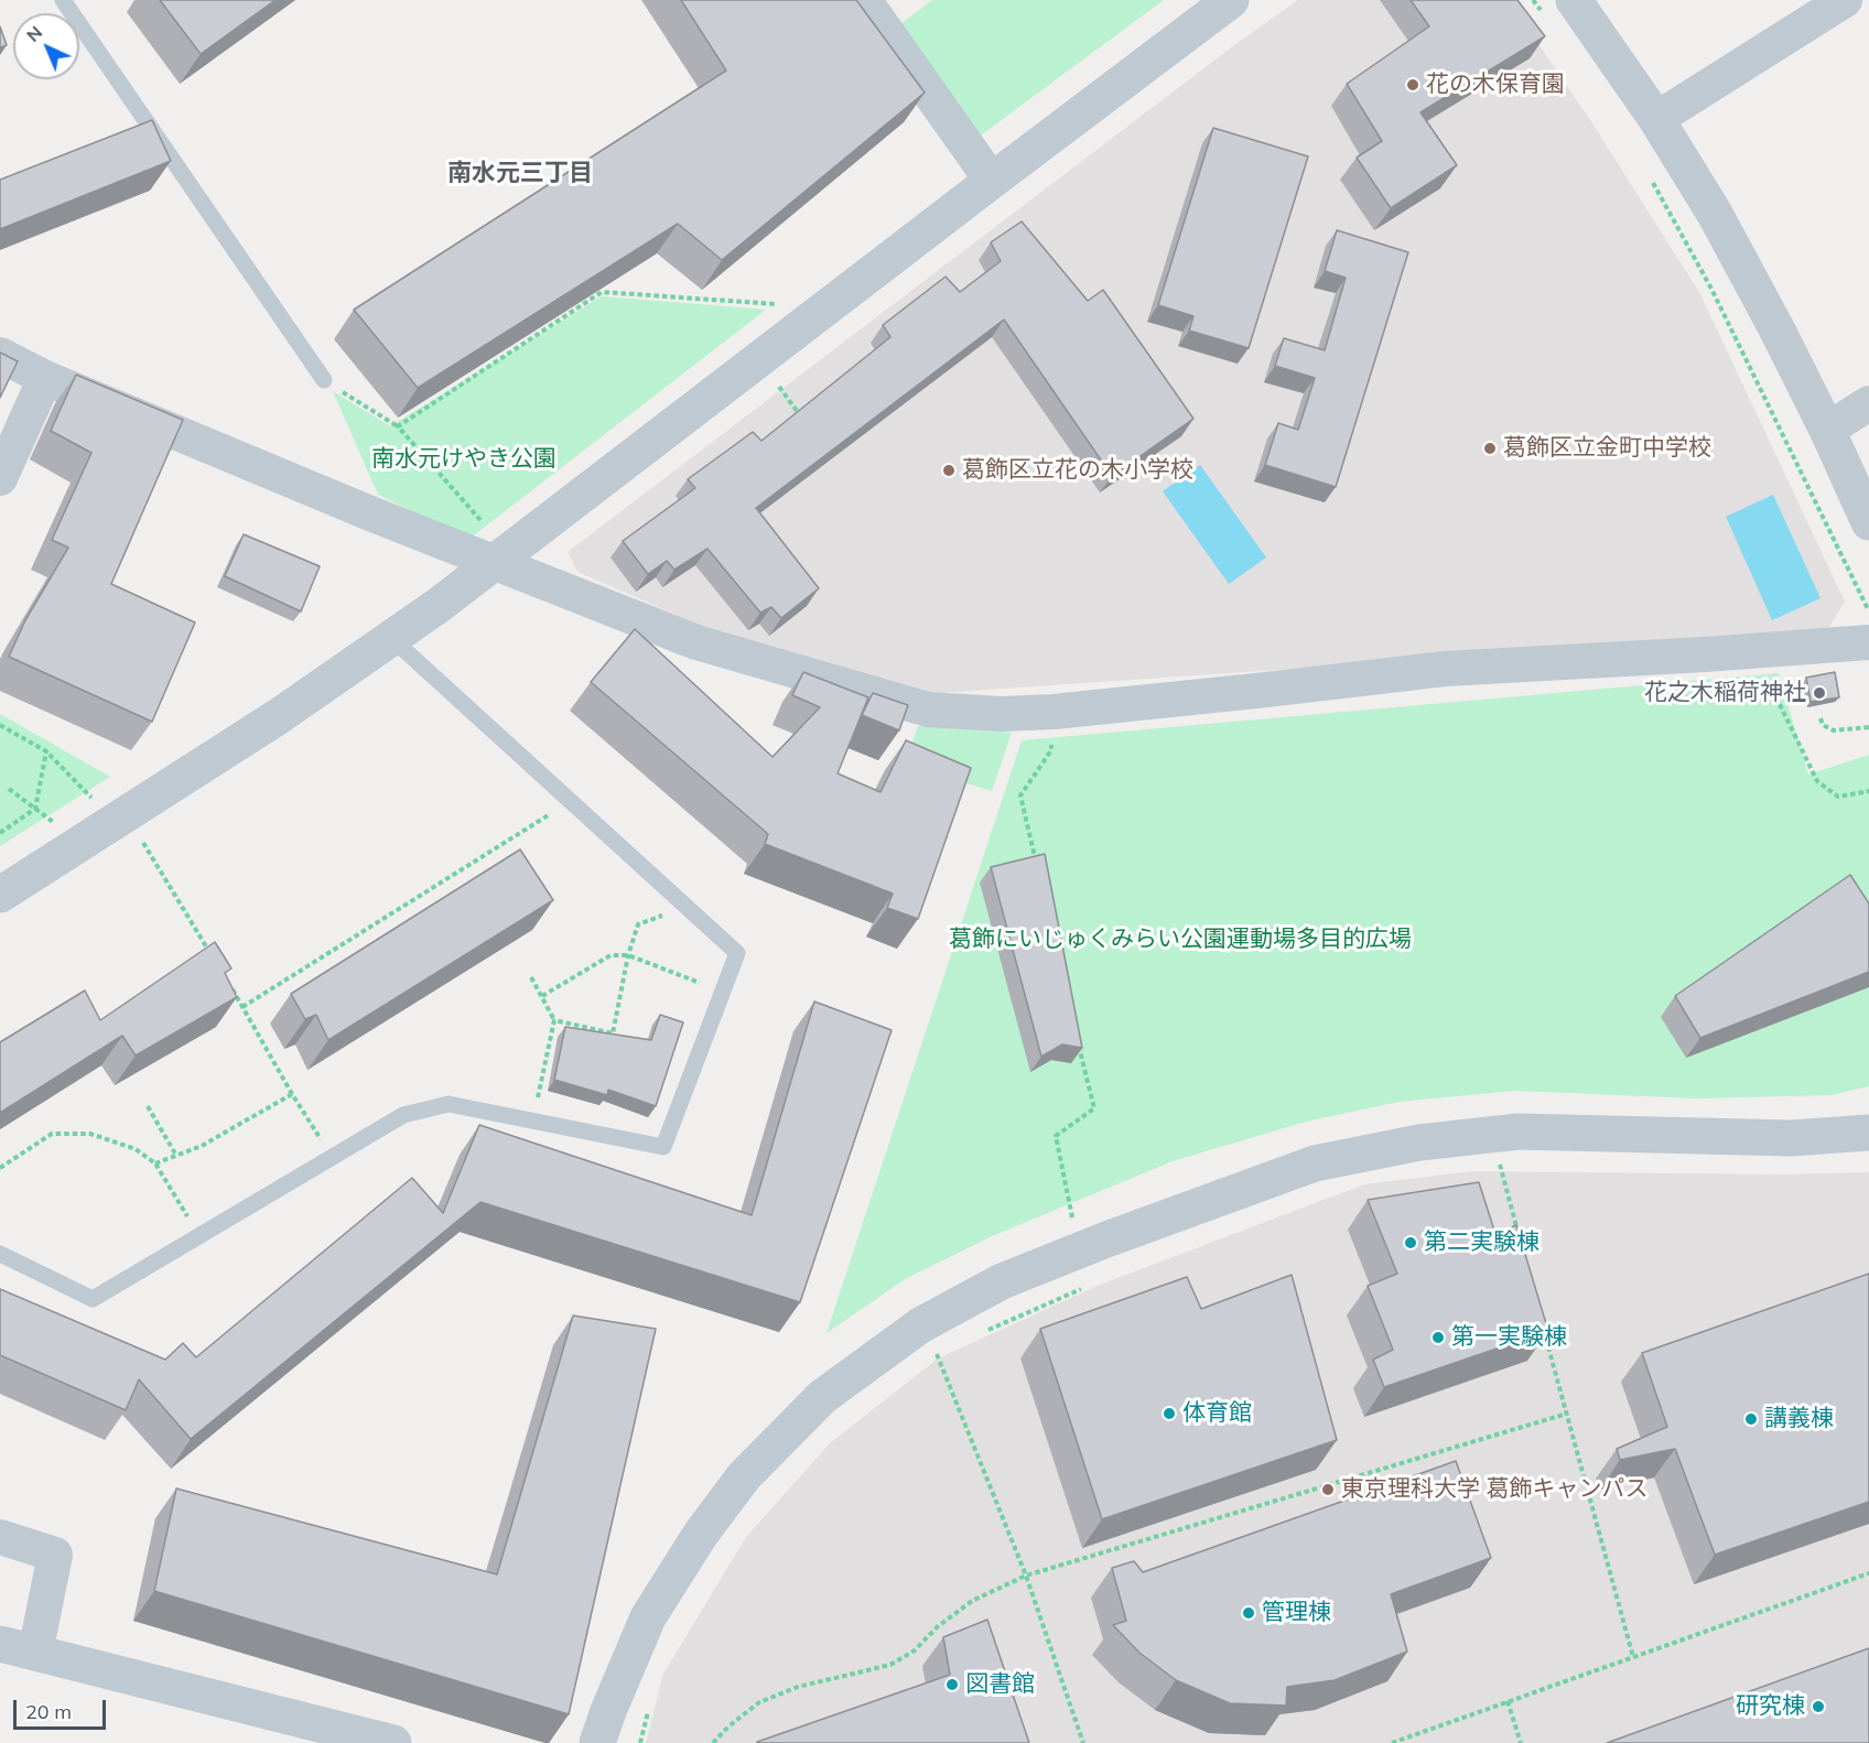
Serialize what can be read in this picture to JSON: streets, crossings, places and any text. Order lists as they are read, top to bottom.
{
  "districts": ["南水元三丁目"],
  "parks": ["南水元けやき公園", "葛飾にいじゅくみらい公園運動場多目的広場"],
  "places": [
    "花の木保育園",
    "葛飾区立金町中学校",
    "葛飾区立花の木小学校",
    "花之木稲荷神社",
    "第二実験棟",
    "第一実験棟",
    "体育館",
    "講義棟",
    "東京理科大学 葛飾キャンパス",
    "管理棟",
    "図書館",
    "研究棟"
  ],
  "scale_bar": "20 m",
  "north": "top left"
}
